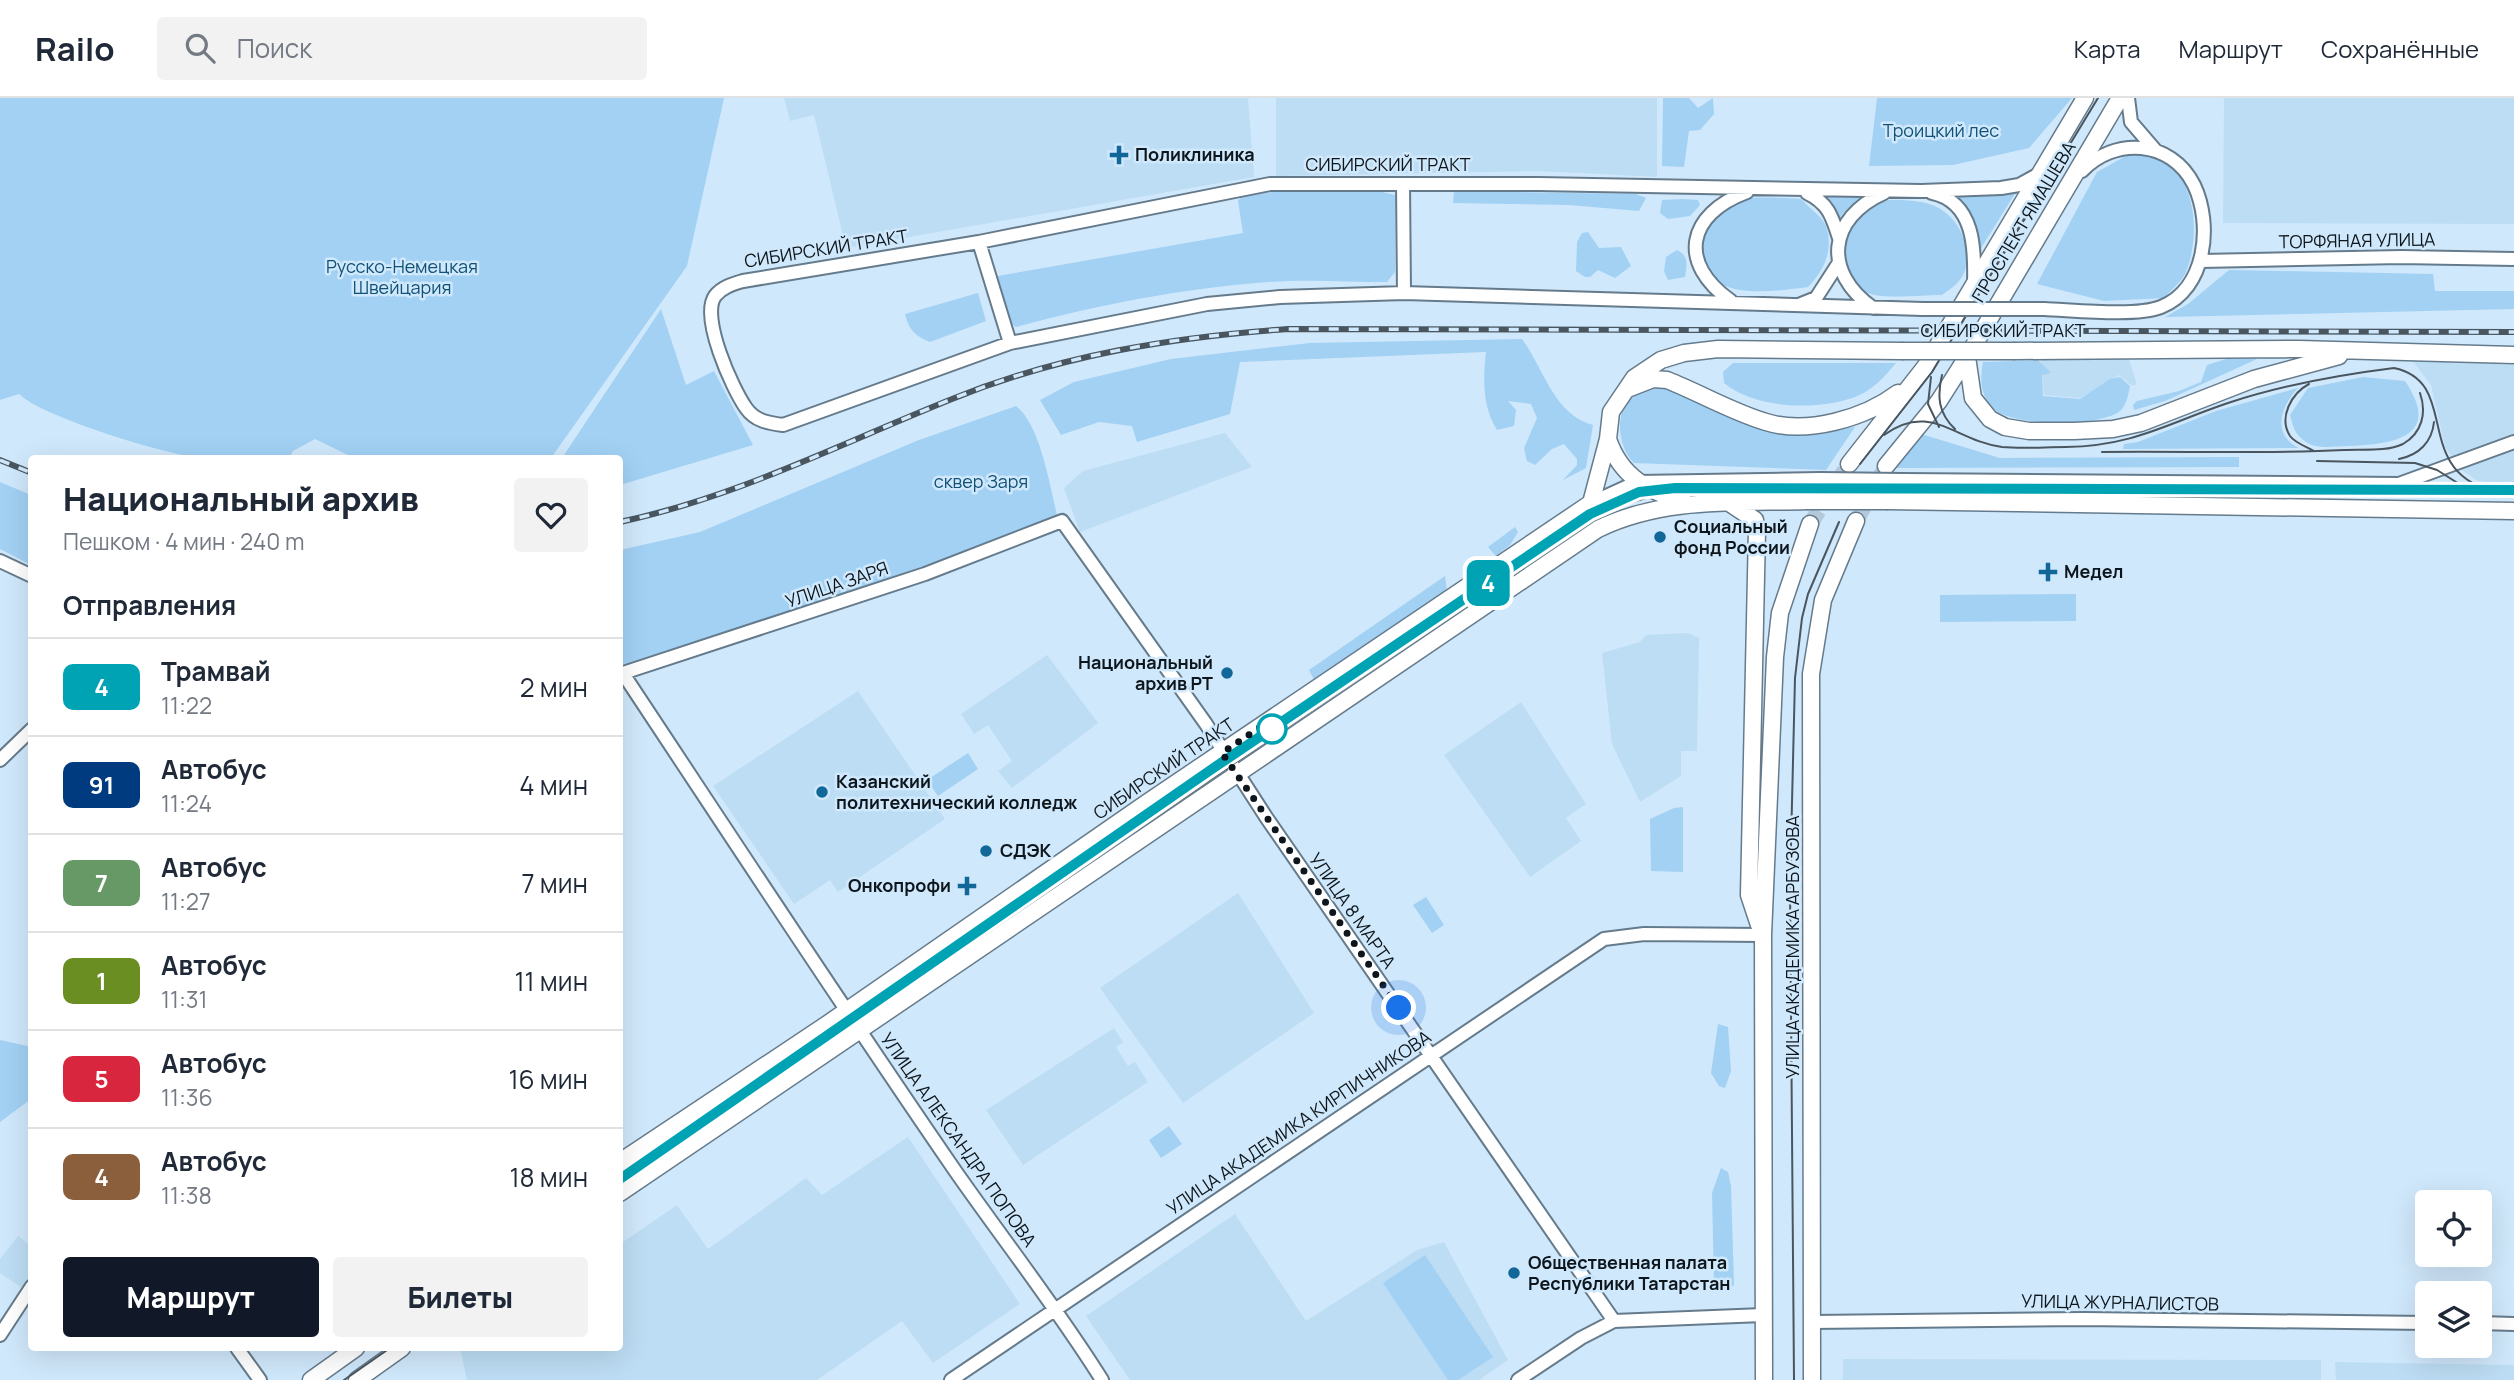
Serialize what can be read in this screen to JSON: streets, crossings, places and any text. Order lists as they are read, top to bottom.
{
  "streets": {
    "main road": ["СИБИРСКИЙ ТРАКТ", "ПРОСПЕКТ ЯМАШЕВА", "УЛИЦА АКАДЕМИКА АРБУЗОВА"],
    "street": [
      "ТОРФЯНАЯ УЛИЦА",
      "УЛИЦА ЗАРЯ",
      "УЛИЦА 8 МАРТА",
      "УЛИЦА АКАДЕМИКА КИРПИЧНИКОВА",
      "УЛИЦА АЛЕКСАНДРА ПОПОВА",
      "УЛИЦА ЖУРНАЛИСТОВ"
    ]
  },
  "crossings": [
    ["СИБИРСКИЙ ТРАКТ", "ПРОСПЕКТ ЯМАШЕВА"],
    ["СИБИРСКИЙ ТРАКТ", "УЛИЦА 8 МАРТА"],
    ["СИБИРСКИЙ ТРАКТ", "УЛИЦА АЛЕКСАНДРА ПОПОВА"],
    ["УЛИЦА ЗАРЯ", "УЛИЦА 8 МАРТА"],
    ["УЛИЦА 8 МАРТА", "УЛИЦА АКАДЕМИКА КИРПИЧНИКОВА"],
    ["УЛИЦА АКАДЕМИКА АРБУЗОВА", "УЛИЦА АКАДЕМИКА КИРПИЧНИКОВА"],
    ["УЛИЦА АКАДЕМИКА АРБУЗОВА", "УЛИЦА ЖУРНАЛИСТОВ"],
    ["УЛИЦА АКАДЕМИКА КИРПИЧНИКОВА", "УЛИЦА АЛЕКСАНДРА ПОПОВА"]
  ],
  "parks": ["Троицкий лес", "Русско-Немецкая Швейцария", "сквер Заря"],
  "places": {
    "health": ["Поликлиника", "Медел", "Онкопрофи"],
    "other": [
      "Социальный фонд России",
      "Национальный архив РТ",
      "Казанский политехнический колледж",
      "СДЭК",
      "Общественная палата Республики Татарстан"
    ]
  },
  "lines": ["tram line 4"],
  "page": {
    "header": "Railo",
    "search": "Поиск",
    "nav": ["Карта", "Маршрут", "Сохранённые"],
    "on_map": "4",
    "heading": [
      ["Национальный архив", "Пешком · 4 мин · 240 m"],
      "Отправления"
    ],
    "list": [
      {
        "mark": "4",
        "name": "Трамвай",
        "note": "11:22",
        "value": "2 мин"
      },
      {
        "mark": "91",
        "name": "Автобус",
        "note": "11:24",
        "value": "4 мин"
      },
      {
        "mark": "7",
        "name": "Автобус",
        "note": "11:27",
        "value": "7 мин"
      },
      {
        "mark": "1",
        "name": "Автобус",
        "note": "11:31",
        "value": "11 мин"
      },
      {
        "mark": "5",
        "name": "Автобус",
        "note": "11:36",
        "value": "16 мин"
      },
      {
        "mark": "4",
        "name": "Автобус",
        "note": "11:38",
        "value": "18 мин"
      }
    ],
    "buttons": ["Маршрут", "Билеты"]
  }
}
